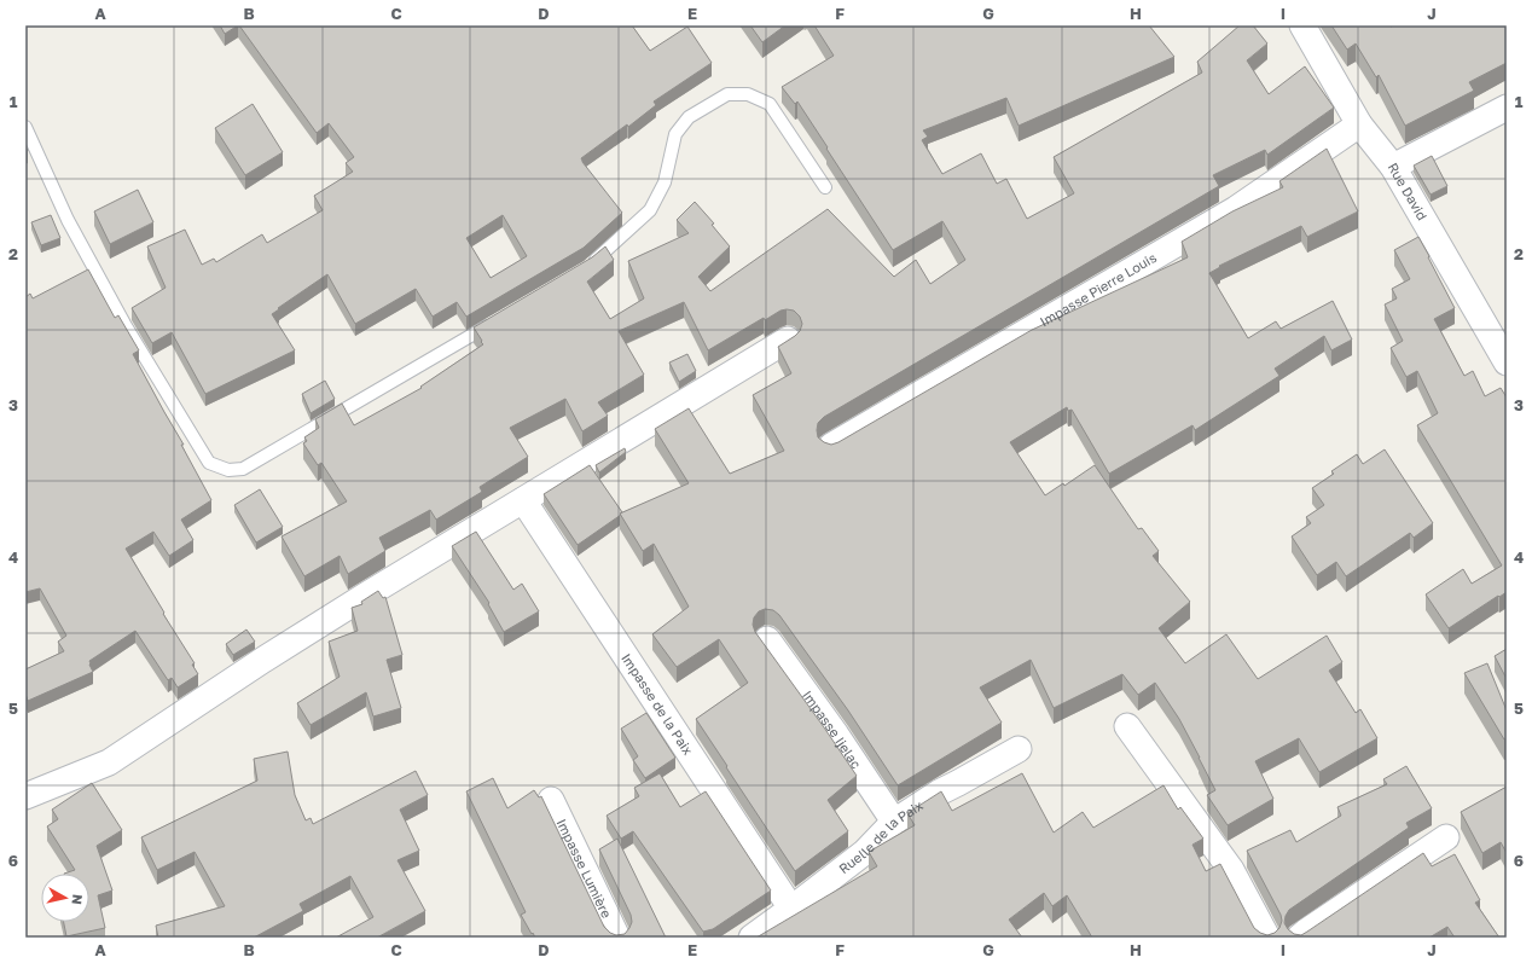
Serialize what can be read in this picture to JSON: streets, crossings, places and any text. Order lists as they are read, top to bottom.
{
  "streets": {
    "street": [
      "Rue David",
      "Impasse Pierre Louis",
      "Impasse de la Paix",
      "Impasse Ijelac",
      "Ruelle de la Paix",
      "Impasse Lumière"
    ]
  },
  "crossings": [
    ["Rue David", "Impasse Pierre Louis"],
    ["Impasse de la Paix", "Ruelle de la Paix"],
    ["Impasse Ijelac", "Ruelle de la Paix"]
  ],
  "north": "right",
  "grid": {
    "columns": [
      "A",
      "B",
      "C",
      "D",
      "E",
      "F",
      "G",
      "H",
      "I",
      "J"
    ],
    "rows": [
      "1",
      "2",
      "3",
      "4",
      "5",
      "6"
    ]
  }
}
